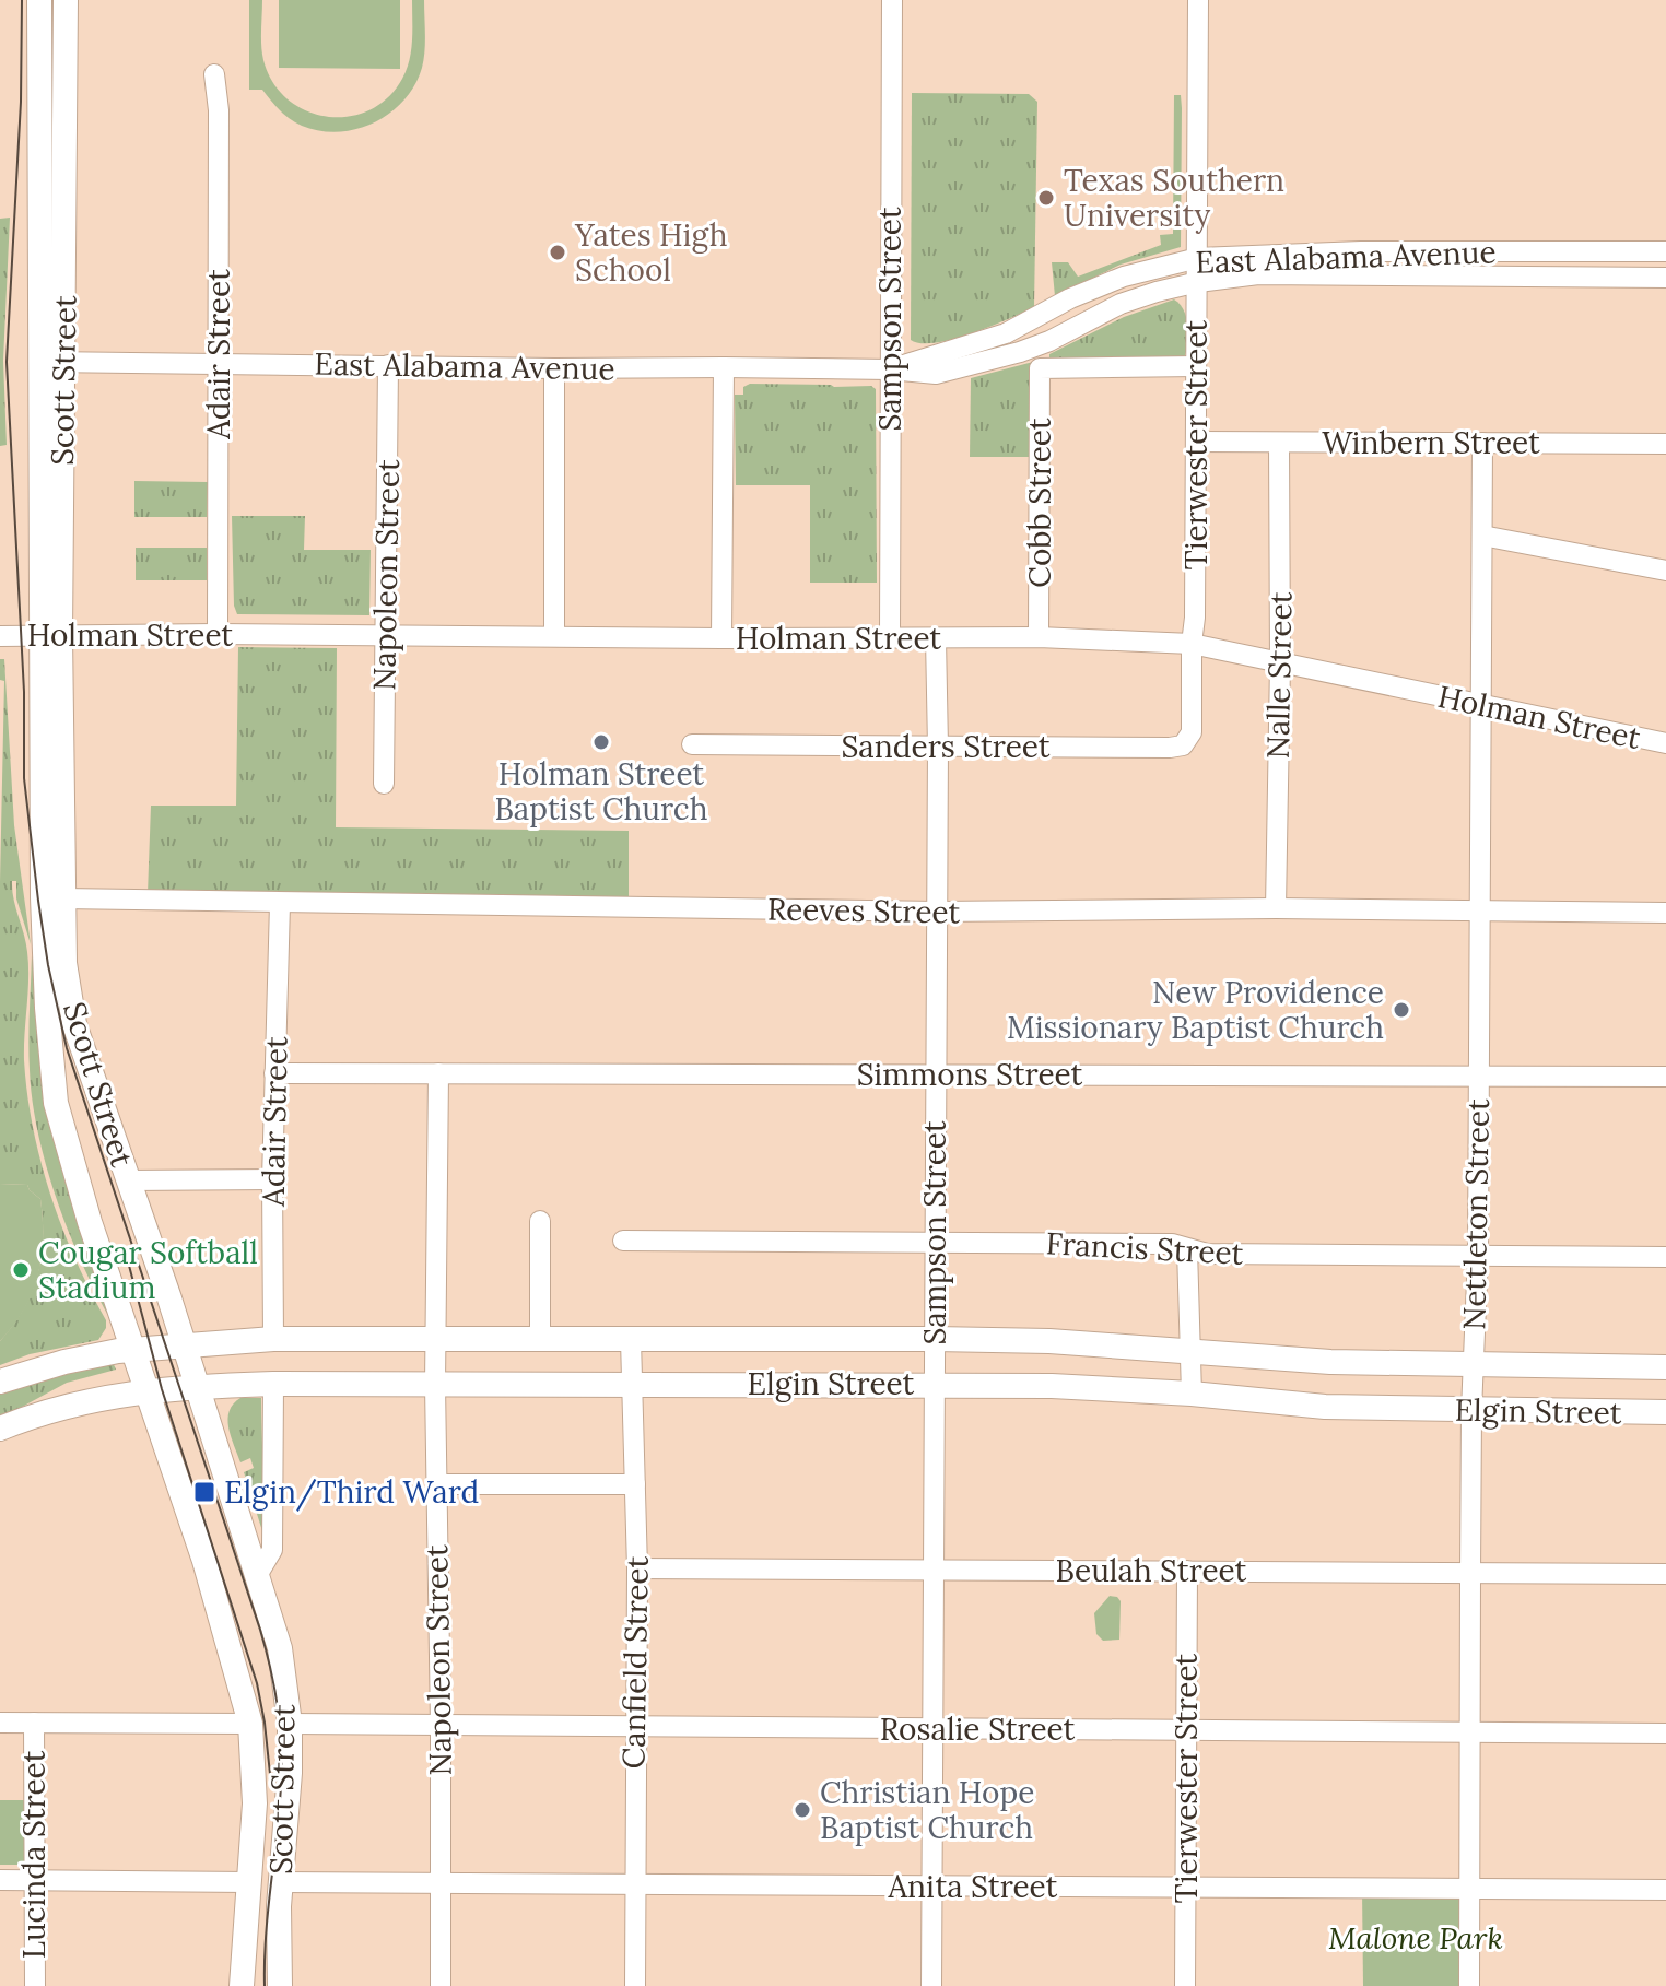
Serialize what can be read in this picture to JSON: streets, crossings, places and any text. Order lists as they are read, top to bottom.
{
  "streets": {
    "main road": ["Scott Street", "Elgin Street"],
    "street": [
      "East Alabama Avenue",
      "Sampson Street",
      "Adair Street",
      "Winbern Street",
      "Tierwester Street",
      "Cobb Street",
      "Napoleon Street",
      "Holman Street",
      "Nalle Street",
      "Sanders Street",
      "Reeves Street",
      "Simmons Street",
      "Nettleton Street",
      "Francis Street",
      "Beulah Street",
      "Canfield Street",
      "Rosalie Street",
      "Lucinda Street",
      "Anita Street"
    ]
  },
  "crossings": [
    ["East Alabama Avenue", "Sampson Street"],
    ["East Alabama Avenue", "Adair Street"],
    ["East Alabama Avenue", "Scott Street"],
    ["East Alabama Avenue", "Tierwester Street"],
    ["East Alabama Avenue", "Napoleon Street"],
    ["Sampson Street", "Holman Street"],
    ["Sampson Street", "Sanders Street"],
    ["Sampson Street", "Reeves Street"],
    ["Sampson Street", "Simmons Street"],
    ["Sampson Street", "Francis Street"],
    ["Sampson Street", "Elgin Street"],
    ["Sampson Street", "Beulah Street"],
    ["Sampson Street", "Rosalie Street"],
    ["Sampson Street", "Anita Street"],
    ["Adair Street", "Holman Street"],
    ["Adair Street", "Reeves Street"],
    ["Adair Street", "Simmons Street"],
    ["Adair Street", "Elgin Street"],
    ["Scott Street", "Holman Street"],
    ["Scott Street", "Reeves Street"],
    ["Scott Street", "Elgin Street"],
    ["Scott Street", "Rosalie Street"],
    ["Scott Street", "Anita Street"],
    ["Winbern Street", "Tierwester Street"],
    ["Winbern Street", "Nalle Street"],
    ["Winbern Street", "Nettleton Street"],
    ["Tierwester Street", "Cobb Street"],
    ["Tierwester Street", "Holman Street"],
    ["Tierwester Street", "Sanders Street"],
    ["Tierwester Street", "Beulah Street"],
    ["Tierwester Street", "Rosalie Street"],
    ["Tierwester Street", "Anita Street"],
    ["Cobb Street", "Holman Street"],
    ["Napoleon Street", "Holman Street"],
    ["Napoleon Street", "Simmons Street"],
    ["Napoleon Street", "Elgin Street"],
    ["Napoleon Street", "Rosalie Street"],
    ["Napoleon Street", "Anita Street"],
    ["Holman Street", "Nalle Street"],
    ["Holman Street", "Nettleton Street"],
    ["Nalle Street", "Reeves Street"],
    ["Reeves Street", "Nettleton Street"],
    ["Simmons Street", "Nettleton Street"],
    ["Nettleton Street", "Francis Street"],
    ["Nettleton Street", "Elgin Street"],
    ["Nettleton Street", "Beulah Street"],
    ["Nettleton Street", "Rosalie Street"],
    ["Nettleton Street", "Anita Street"],
    ["Elgin Street", "Canfield Street"],
    ["Beulah Street", "Canfield Street"],
    ["Canfield Street", "Rosalie Street"],
    ["Canfield Street", "Anita Street"]
  ],
  "parks": ["Malone Park"],
  "places": {
    "other": [
      "Texas Southern University",
      "Yates High School",
      "Holman Street Baptist Church",
      "New Providence Missionary Baptist Church",
      "Cougar Softball Stadium",
      "Christian Hope Baptist Church"
    ],
    "transit": ["Elgin/Third Ward"]
  }
}
